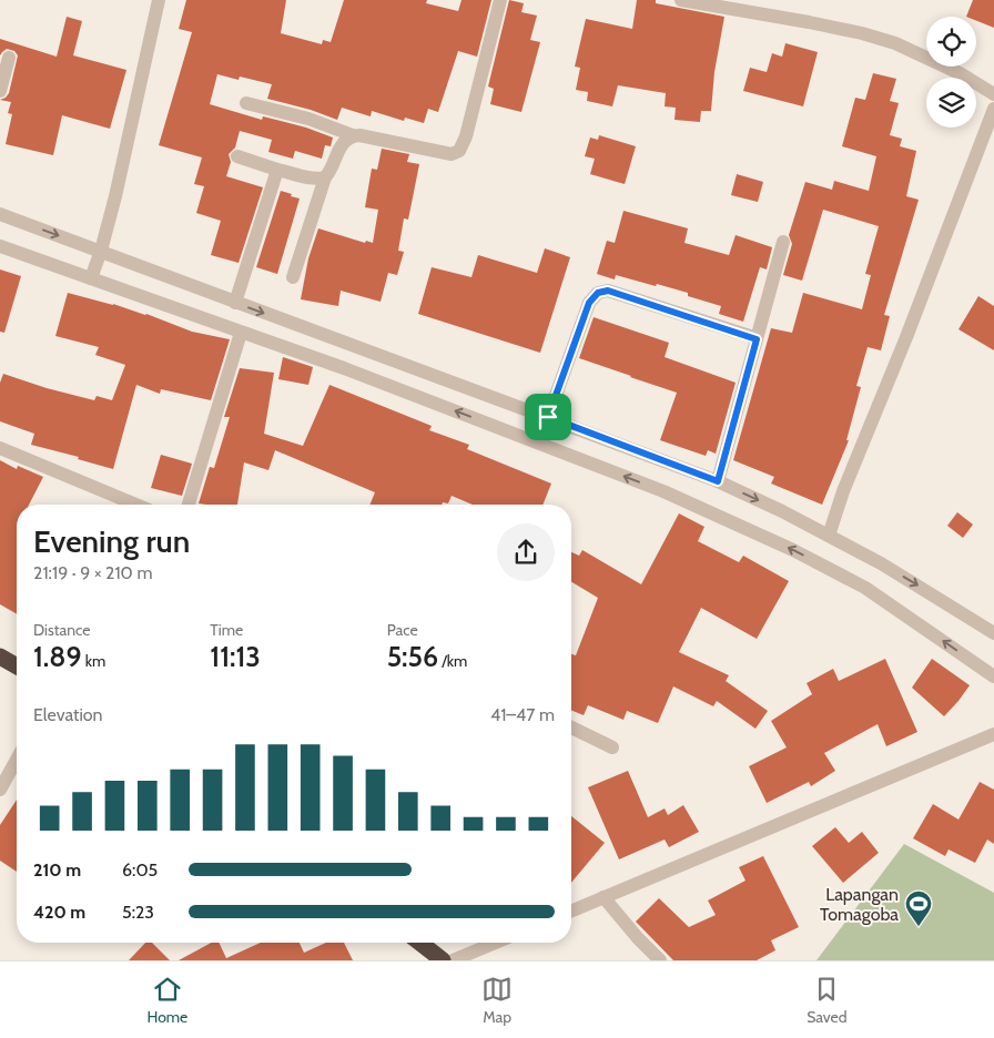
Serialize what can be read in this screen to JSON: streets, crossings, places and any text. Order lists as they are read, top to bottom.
{
  "places": {
    "sports": ["Lapangan Tomagoba"]
  },
  "page": {
    "heading": ["Evening run", "21:19 · 9 × 210 m"],
    "stats": [
      ["Distance", "1.89 km"],
      ["Time", "11:13"],
      ["Pace", "5:56 /km"]
    ],
    "chart": ["Elevation", "41–47 m"],
    "list": [
      {
        "name": "210 m",
        "note": "6:05"
      },
      {
        "name": "420 m",
        "note": "5:23"
      }
    ],
    "tabs": ["Home", "Map", "Saved"]
  }
}
